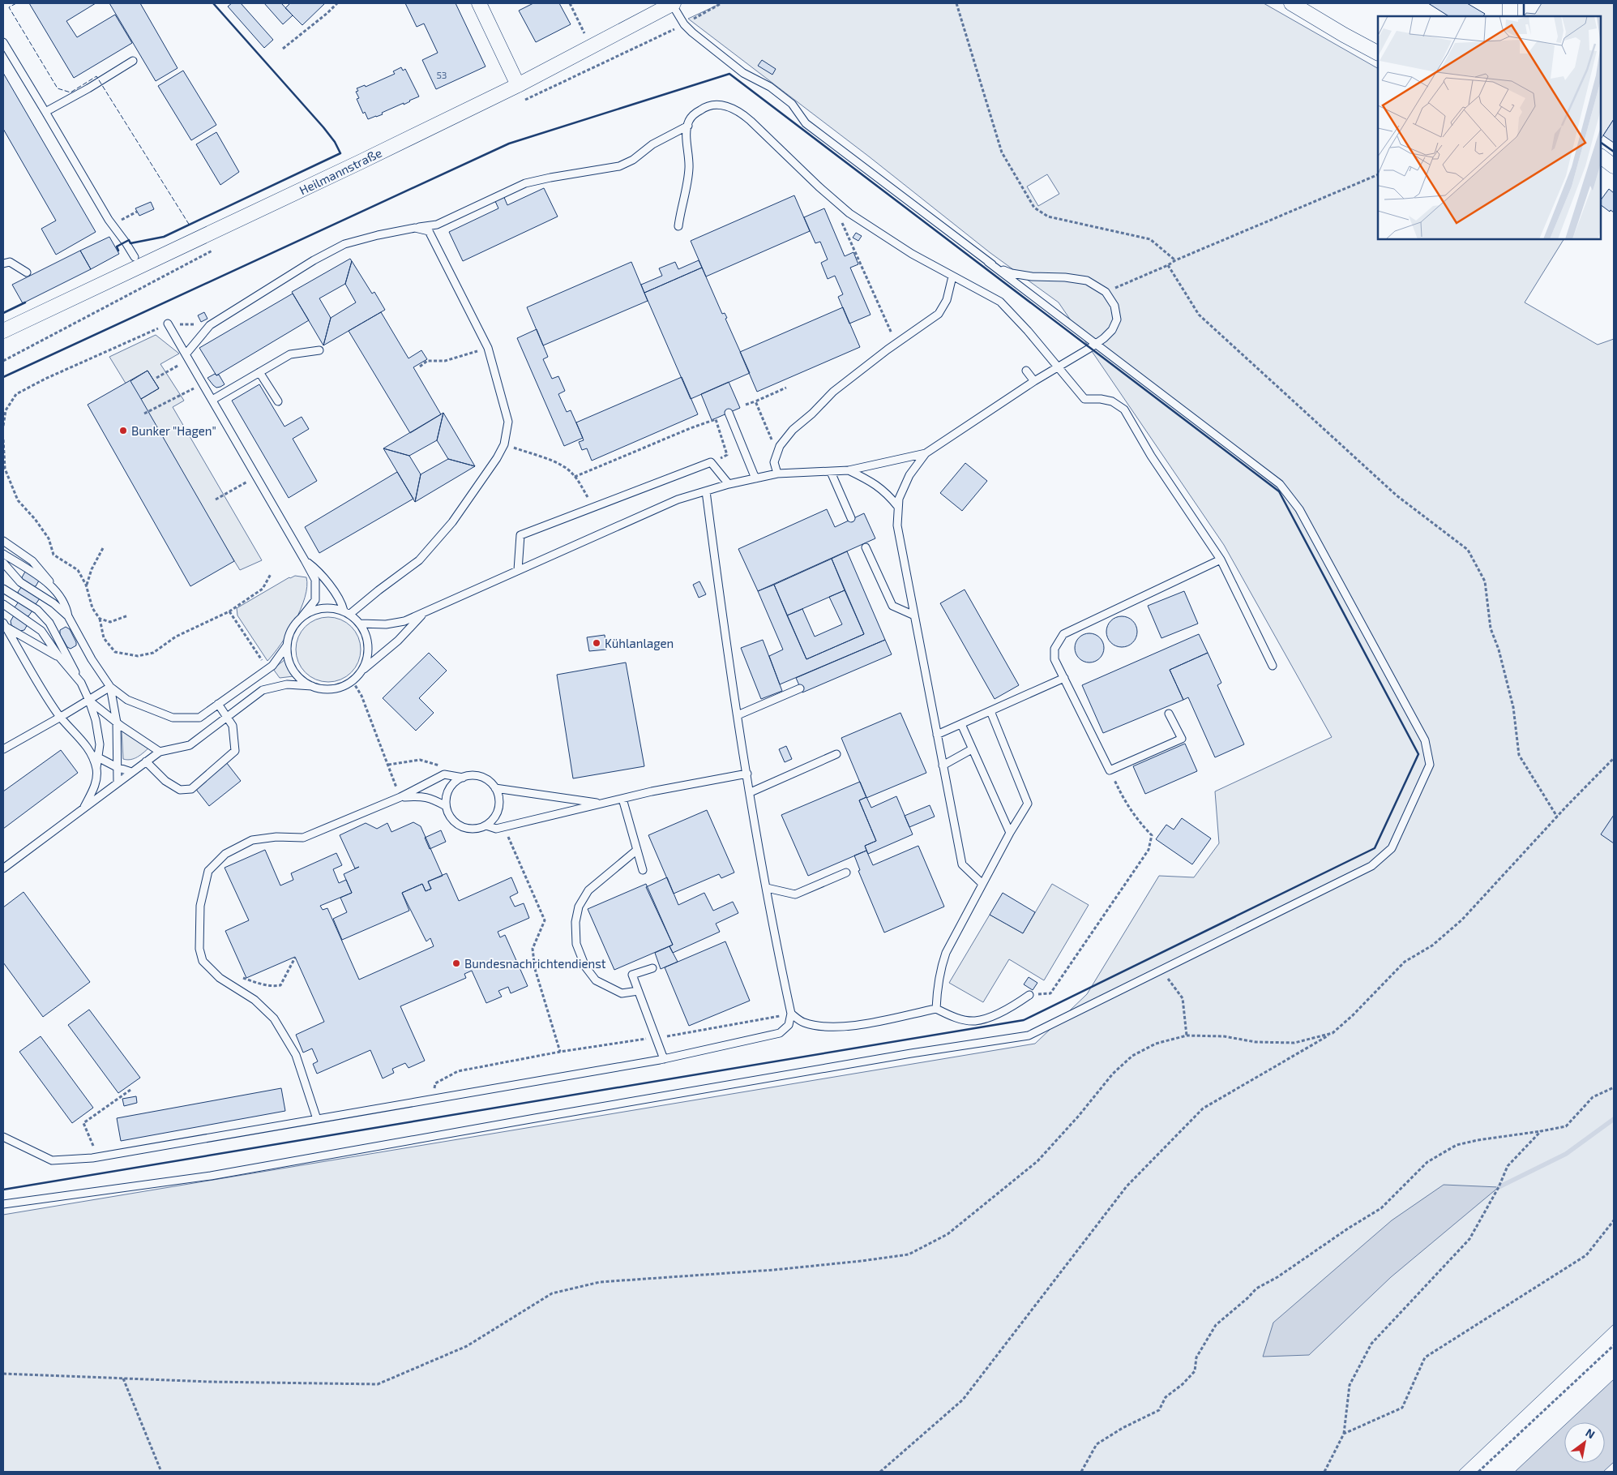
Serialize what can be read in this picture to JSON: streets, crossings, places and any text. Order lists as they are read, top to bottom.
{
  "streets": {
    "street": ["Heilmannstraße"]
  },
  "places": ["Bunker \"Hagen\"", "Kühlanlagen", "Bundesnachrichtendienst"],
  "house_numbers": ["53"],
  "north": "top right"
}
